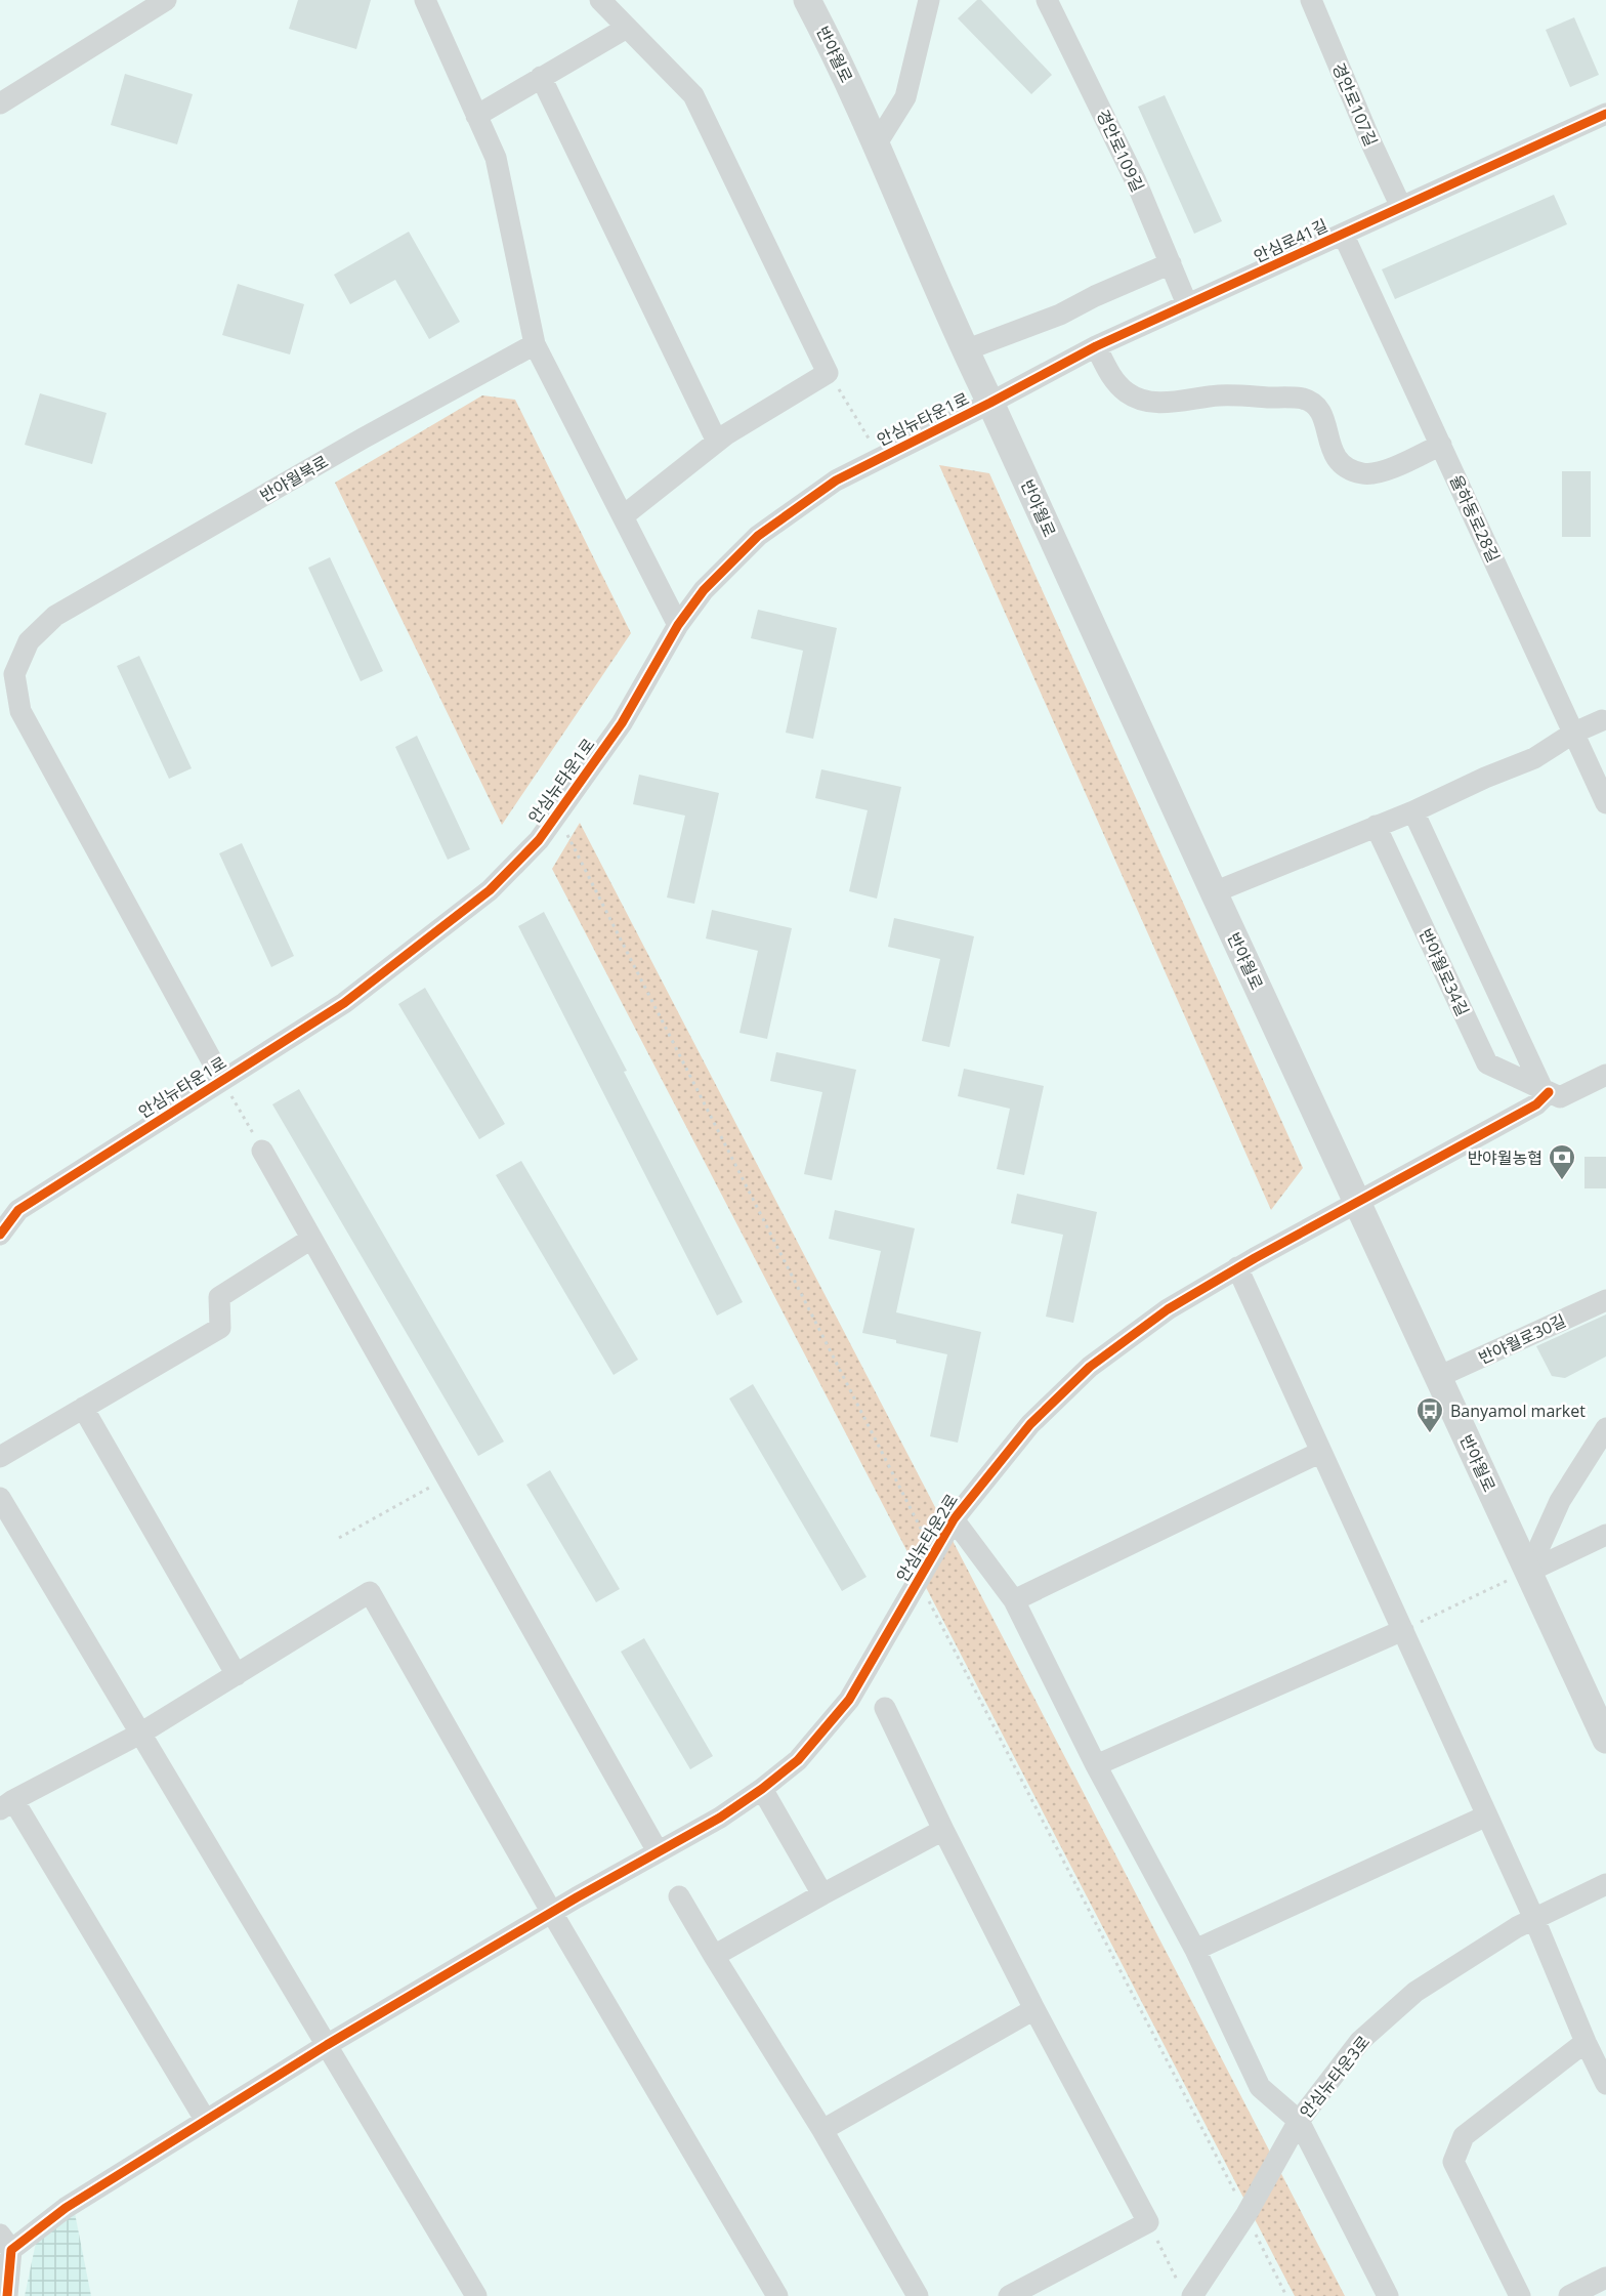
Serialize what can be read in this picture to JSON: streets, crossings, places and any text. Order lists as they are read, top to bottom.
{
  "streets": {
    "main road": ["반야월로"],
    "street": [
      "경안로107길",
      "경안로109길",
      "안심로41길",
      "안심뉴타운1로",
      "반야월북로",
      "율하동로28길",
      "반야월로34길",
      "반야월로30길",
      "안심뉴타운2로",
      "안심뉴타운3로"
    ]
  },
  "crossings": [
    ["반야월로", "안심로41길"],
    ["반야월로", "안심뉴타운1로"],
    ["반야월로", "반야월로30길"],
    ["반야월로", "안심뉴타운2로"],
    ["경안로107길", "안심로41길"],
    ["경안로109길", "안심로41길"],
    ["안심로41길", "안심뉴타운1로"],
    ["안심로41길", "율하동로28길"],
    ["안심뉴타운1로", "반야월북로"],
    ["반야월로34길", "안심뉴타운2로"]
  ],
  "places": {
    "bank": ["반야월농협"],
    "bus stop": ["Banyamol market"]
  }
}
